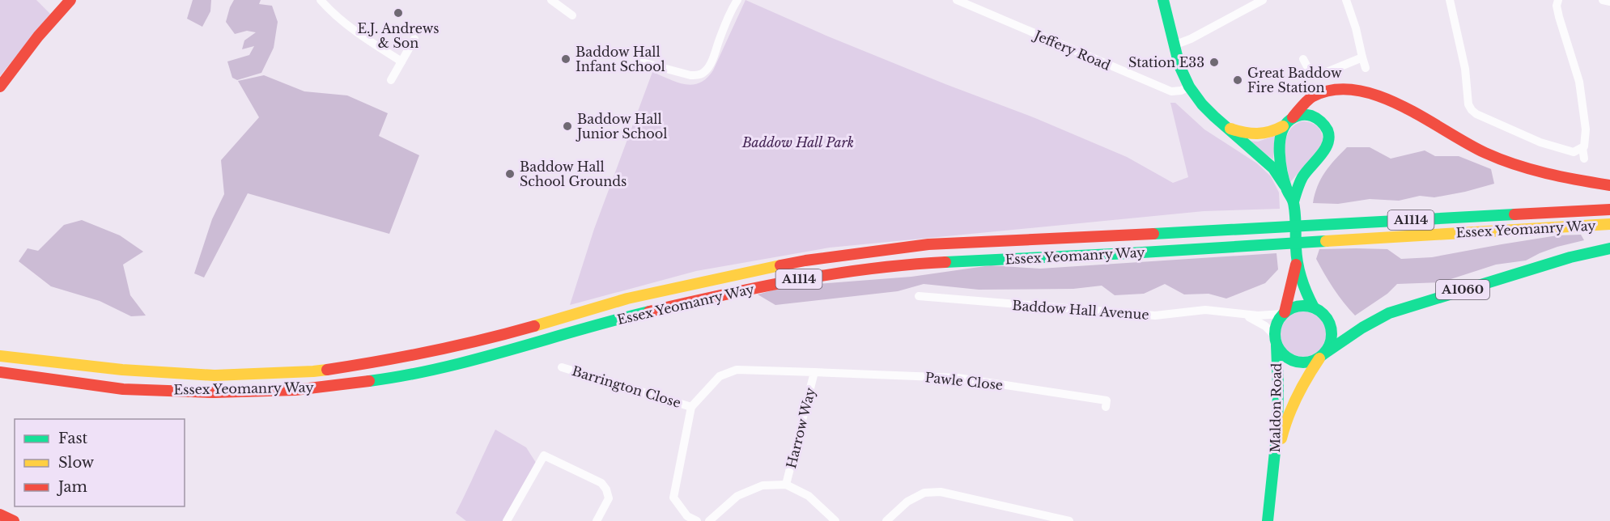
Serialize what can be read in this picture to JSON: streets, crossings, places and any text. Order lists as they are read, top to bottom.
{
  "streets": {
    "main road": [
      "A1114",
      "Essex Yeomanry Way",
      "A1060",
      "Maldon Road"
    ],
    "street": [
      "Jeffery Road",
      "Baddow Hall Avenue",
      "Pawle Close",
      "Barrington Close",
      "Harrow Way"
    ]
  },
  "crossings": [
    ["A1060", "Baddow Hall Avenue"],
    ["A1060", "Maldon Road"],
    ["Baddow Hall Avenue", "Maldon Road"],
    ["Pawle Close", "Harrow Way"],
    ["Barrington Close", "Harrow Way"]
  ],
  "parks": ["Baddow Hall Park"],
  "places": [
    "E.J. Andrews & Son",
    "Baddow Hall Infant School",
    "Station E33",
    "Great Baddow Fire Station",
    "Baddow Hall Junior School",
    "Baddow Hall School Grounds"
  ],
  "legend": ["Fast", "Slow", "Jam"]
}
